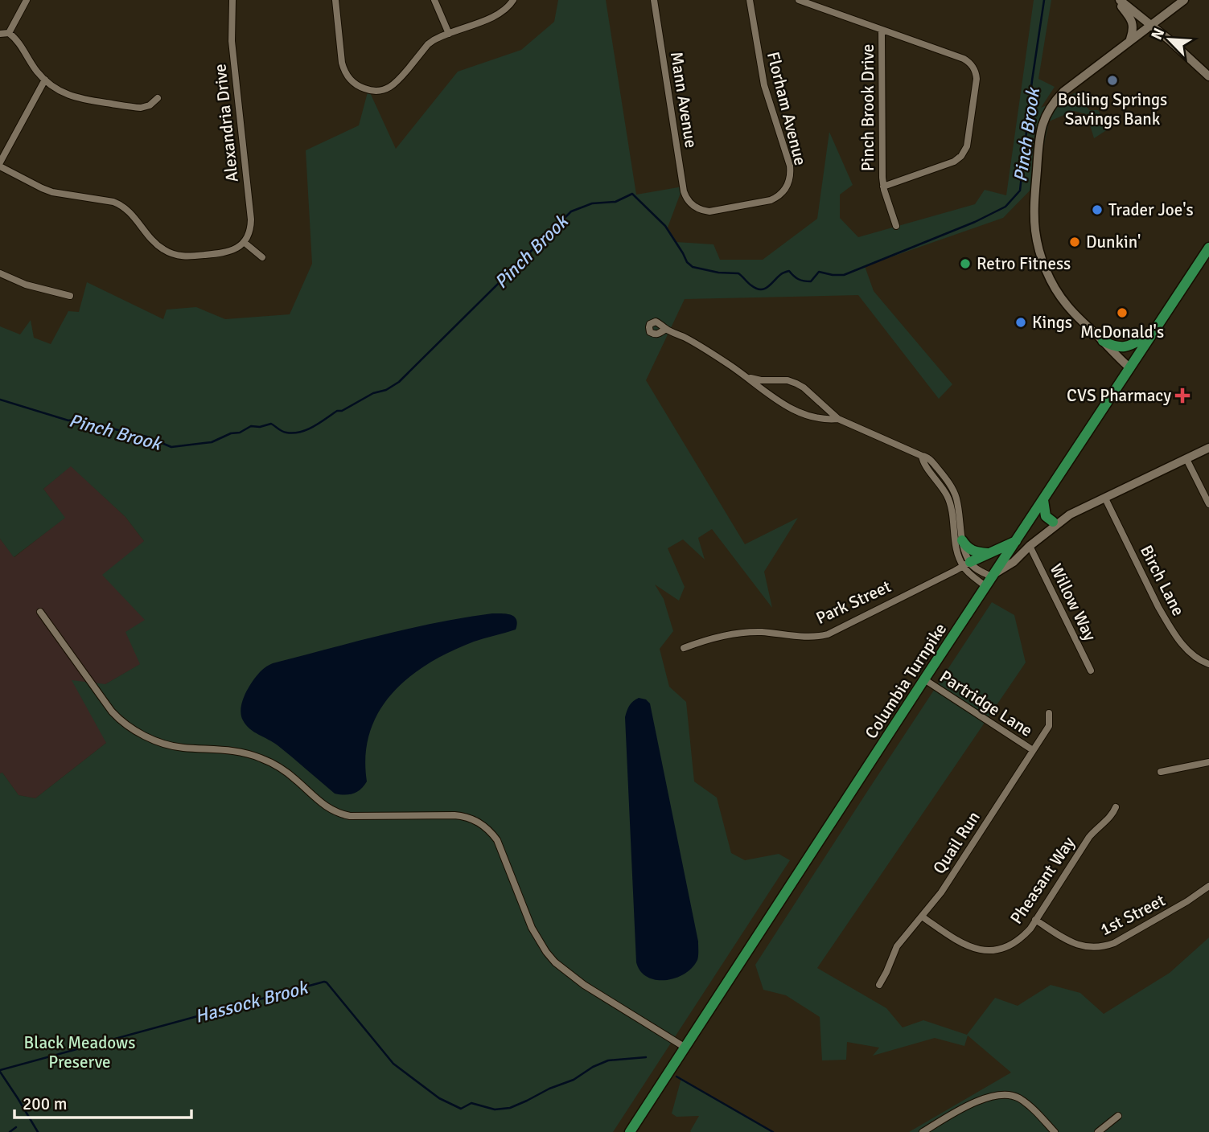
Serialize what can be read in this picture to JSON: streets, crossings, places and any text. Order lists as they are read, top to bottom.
{
  "streets": {
    "main road": ["Columbia Turnpike"],
    "street": [
      "Mann Avenue",
      "Pinch Brook Drive",
      "Florham Avenue",
      "Alexandria Drive",
      "Birch Lane",
      "Park Street",
      "Willow Way",
      "Partridge Lane",
      "Quail Run",
      "Pheasant Way",
      "1st Street"
    ]
  },
  "crossings": [
    ["Mann Avenue", "Florham Avenue"],
    ["Columbia Turnpike", "Partridge Lane"],
    ["Partridge Lane", "Quail Run"],
    ["Quail Run", "Pheasant Way"],
    ["Pheasant Way", "1st Street"]
  ],
  "water": ["Pinch Brook", "Hassock Brook"],
  "parks": ["Black Meadows Preserve"],
  "places": {
    "other": [
      "Boiling Springs Savings Bank",
      "Trader Joe's",
      "Dunkin'",
      "Retro Fitness",
      "McDonald's",
      "Kings"
    ],
    "health": ["CVS Pharmacy"]
  },
  "scale_bar": "200 m",
  "north": "top left"
}
